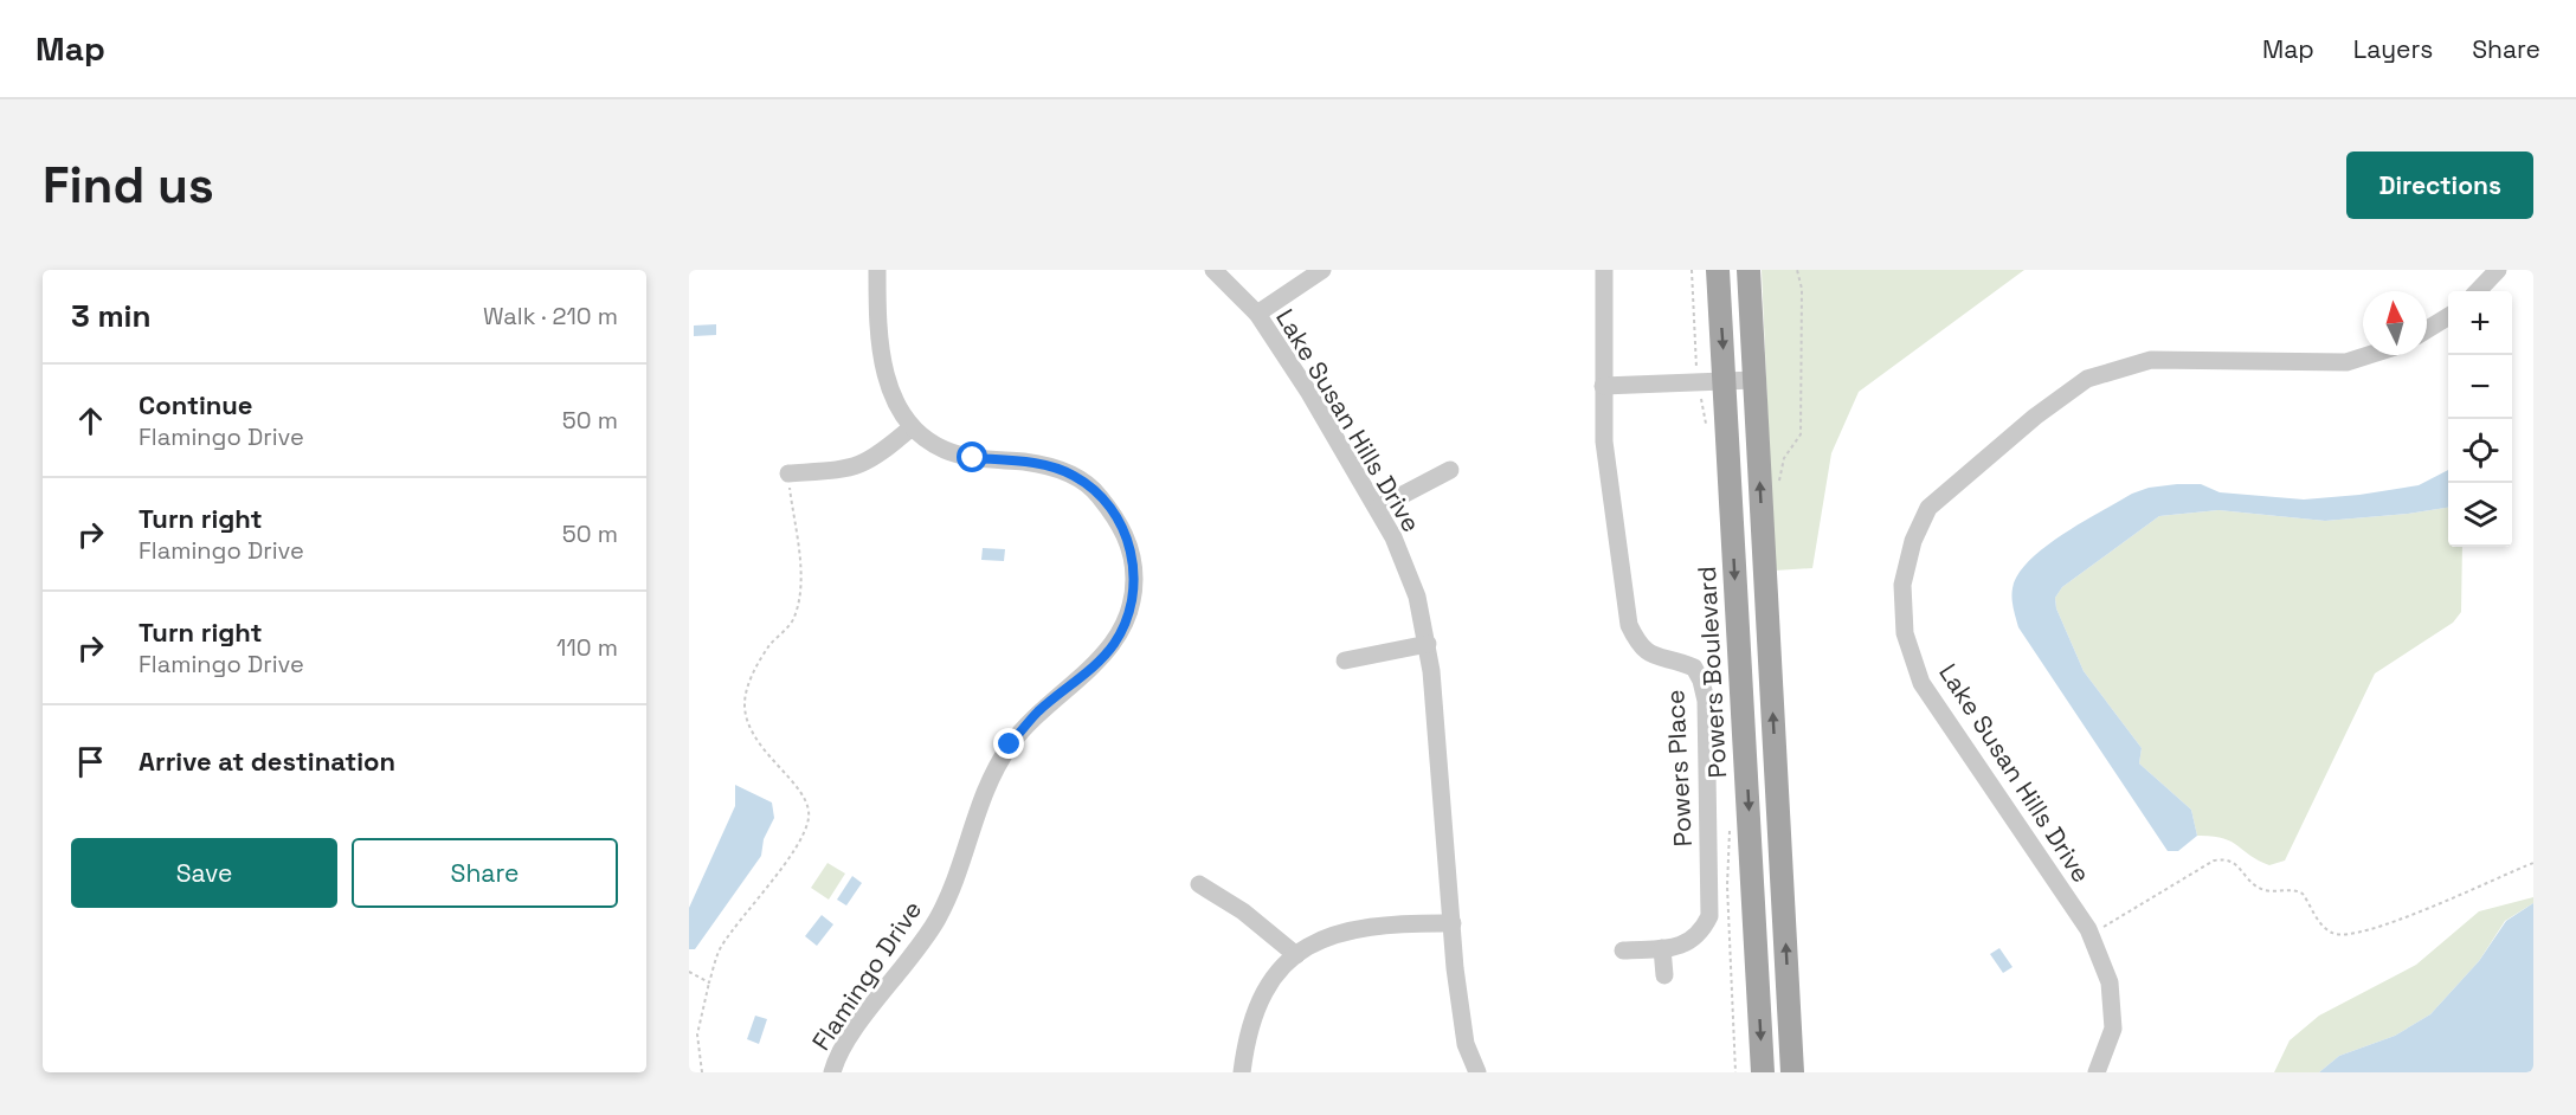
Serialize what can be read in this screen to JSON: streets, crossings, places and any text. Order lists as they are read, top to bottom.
{
  "streets": {
    "main road": ["Powers Boulevard"],
    "street": ["Lake Susan Hills Drive", "Powers Place", "Flamingo Drive"]
  },
  "north": "top",
  "page": {
    "header": "Map",
    "nav": ["Map", "Layers", "Share"],
    "buttons": [
      "Directions",
      ["Save", "Share"]
    ],
    "title": "Find us",
    "heading": ["3 min", "Walk · 210 m"],
    "map_buttons": ["+", "−"],
    "list": [
      ["Continue", "Flamingo Drive", "50 m"],
      ["Turn right", "Flamingo Drive", "50 m"],
      ["Turn right", "Flamingo Drive", "110 m"],
      "Arrive at destination"
    ]
  }
}
